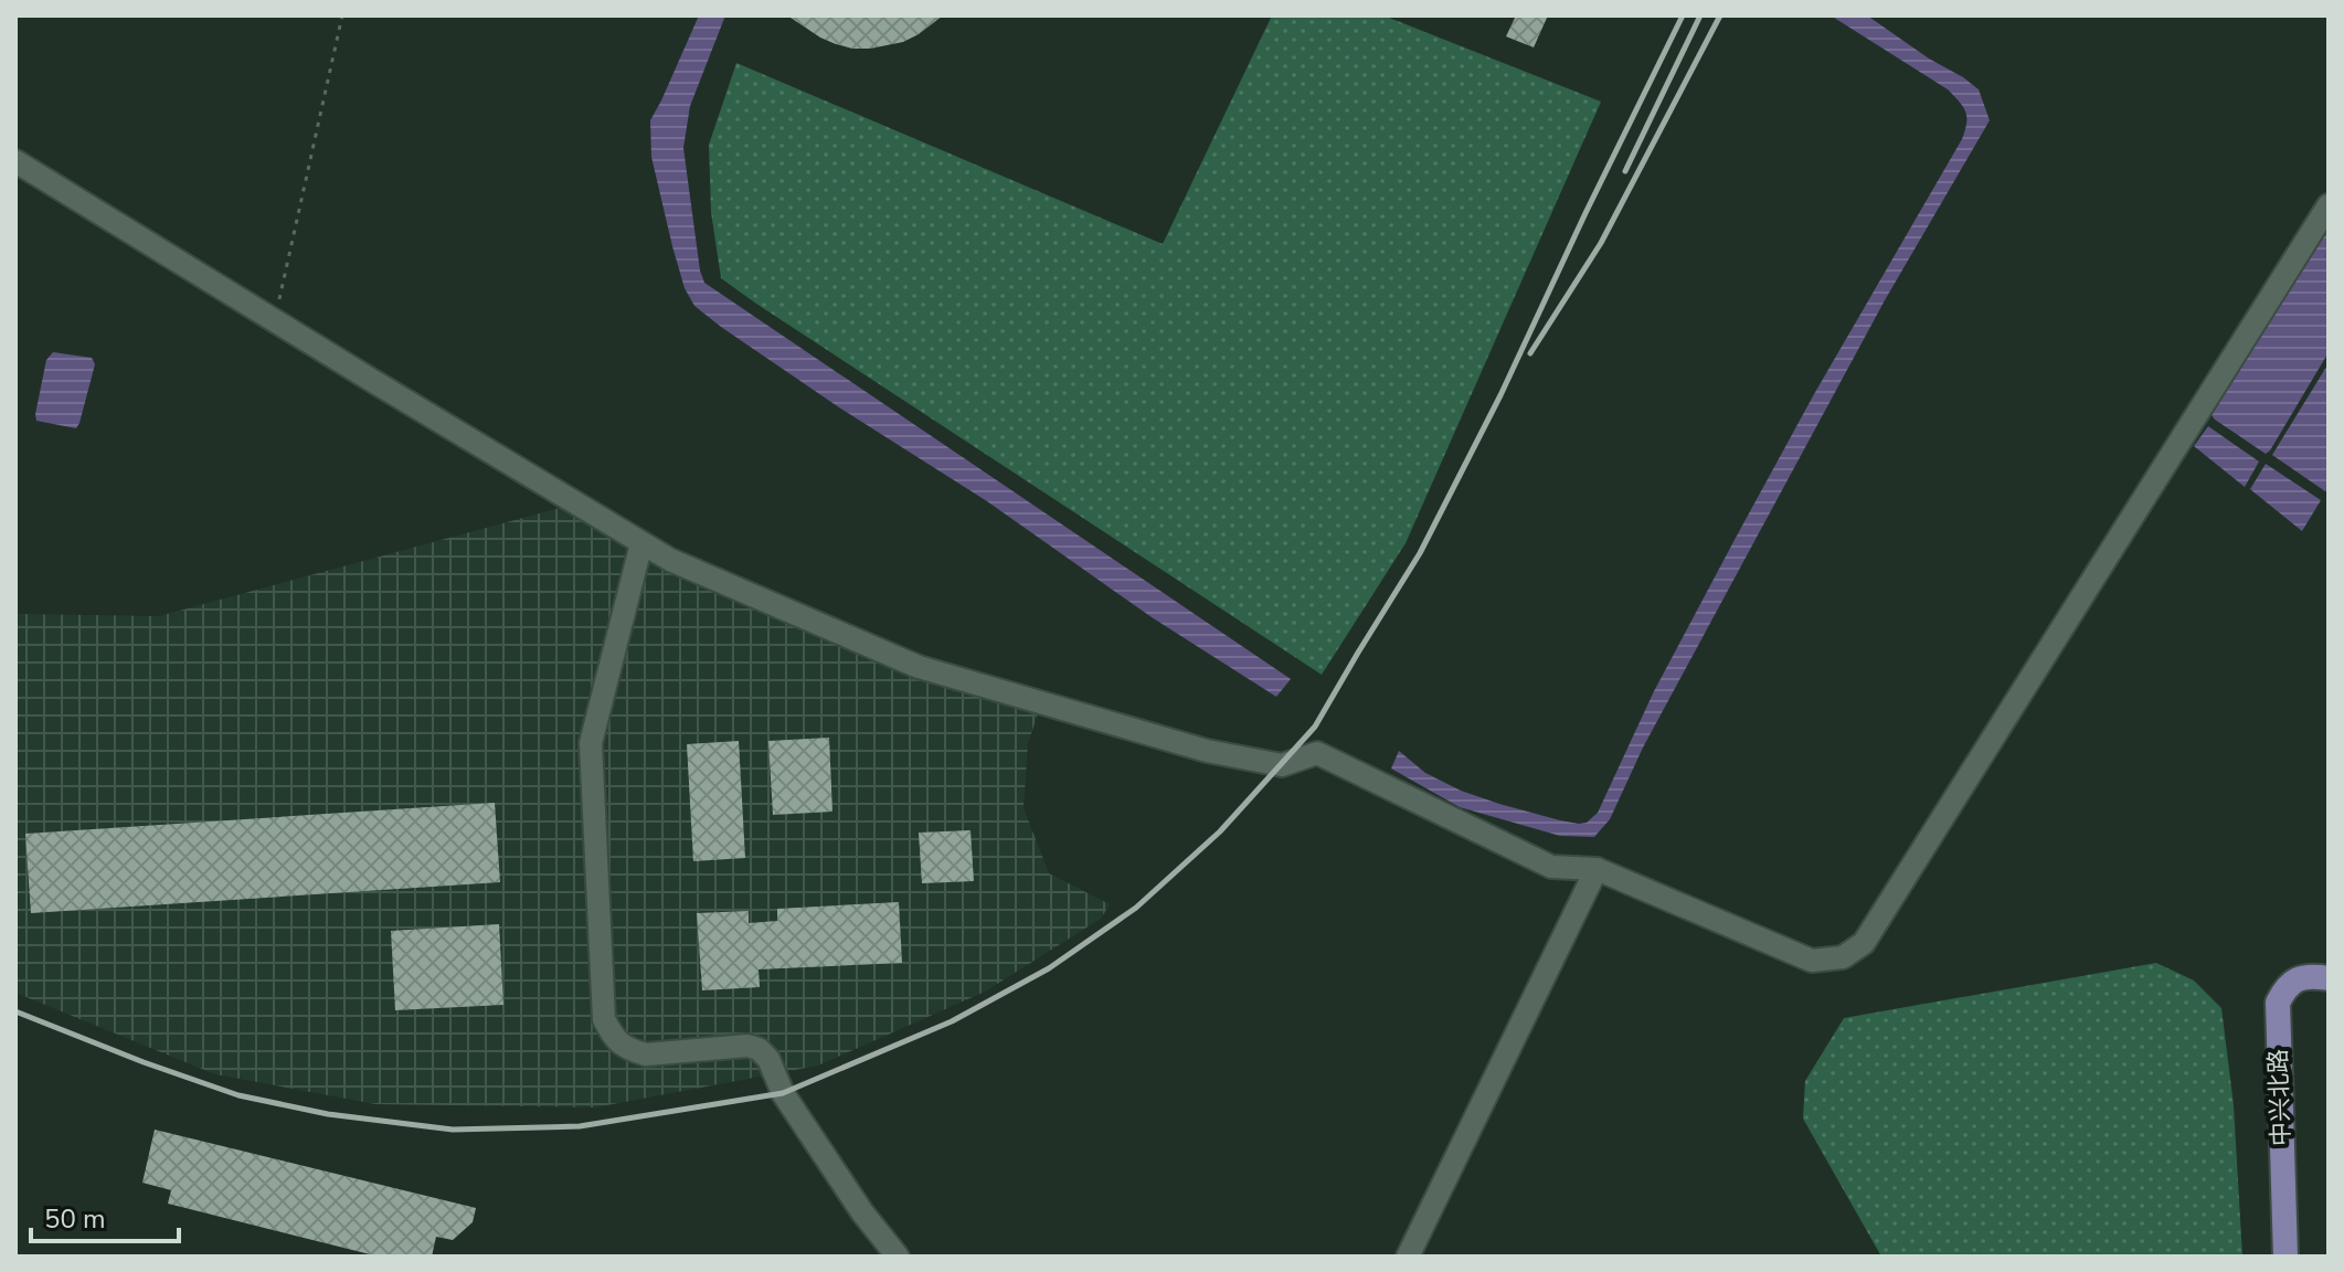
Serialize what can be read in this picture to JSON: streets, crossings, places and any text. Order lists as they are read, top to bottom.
{
  "streets": {
    "main road": ["中兴北路"]
  },
  "scale_bar": "50 m"
}
